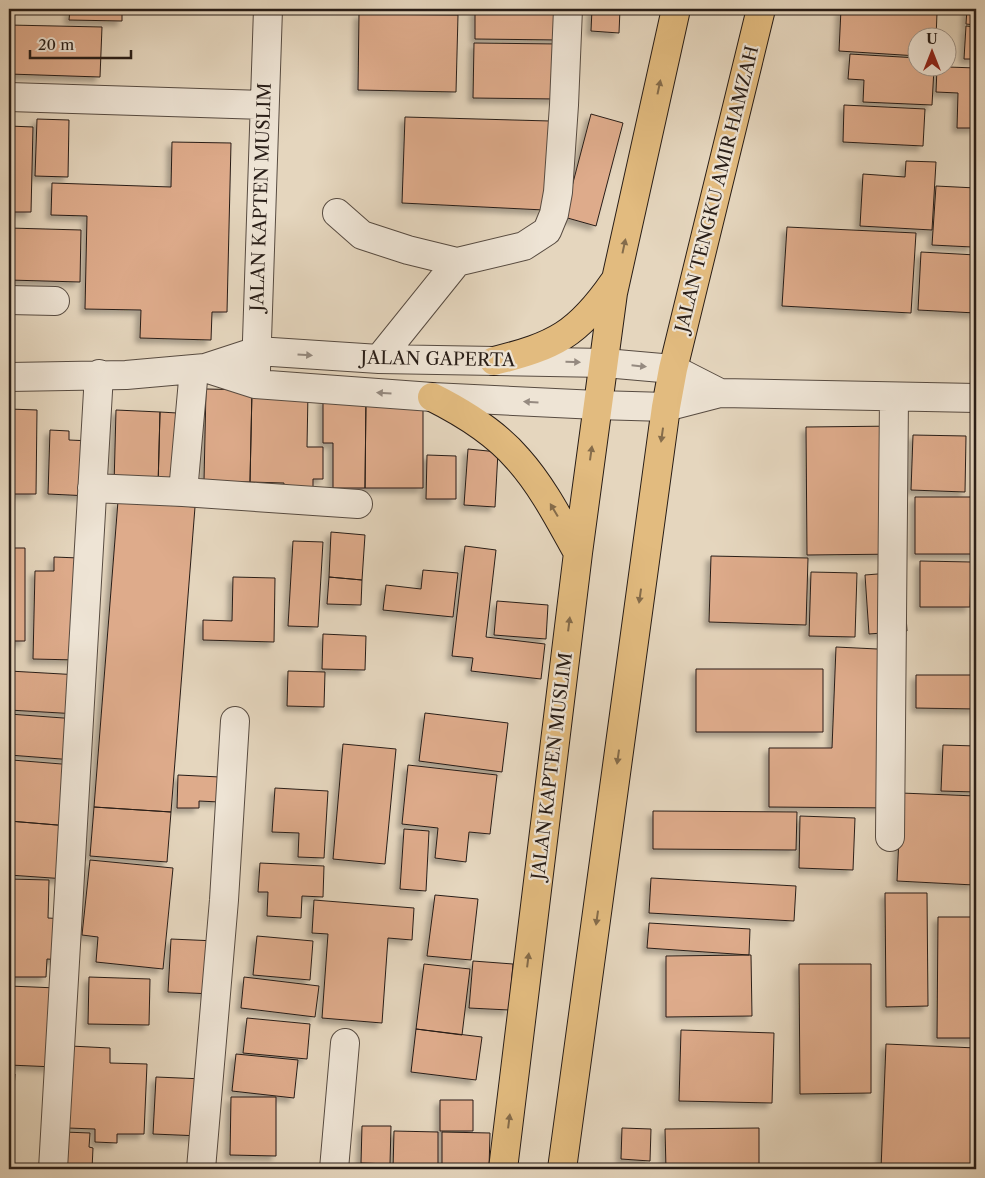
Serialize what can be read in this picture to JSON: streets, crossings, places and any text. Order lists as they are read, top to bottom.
{
  "streets": {
    "main road": ["JALAN TENGKU AMIR HAMZAH", "JALAN KAPTEN MUSLIM"],
    "street": ["JALAN GAPERTA"]
  },
  "crossings": [
    ["JALAN TENGKU AMIR HAMZAH", "JALAN GAPERTA"],
    ["JALAN KAPTEN MUSLIM", "JALAN GAPERTA"]
  ],
  "one_way": ["JALAN KAPTEN MUSLIM"],
  "scale_bar": "20 m",
  "north": "top"
}
